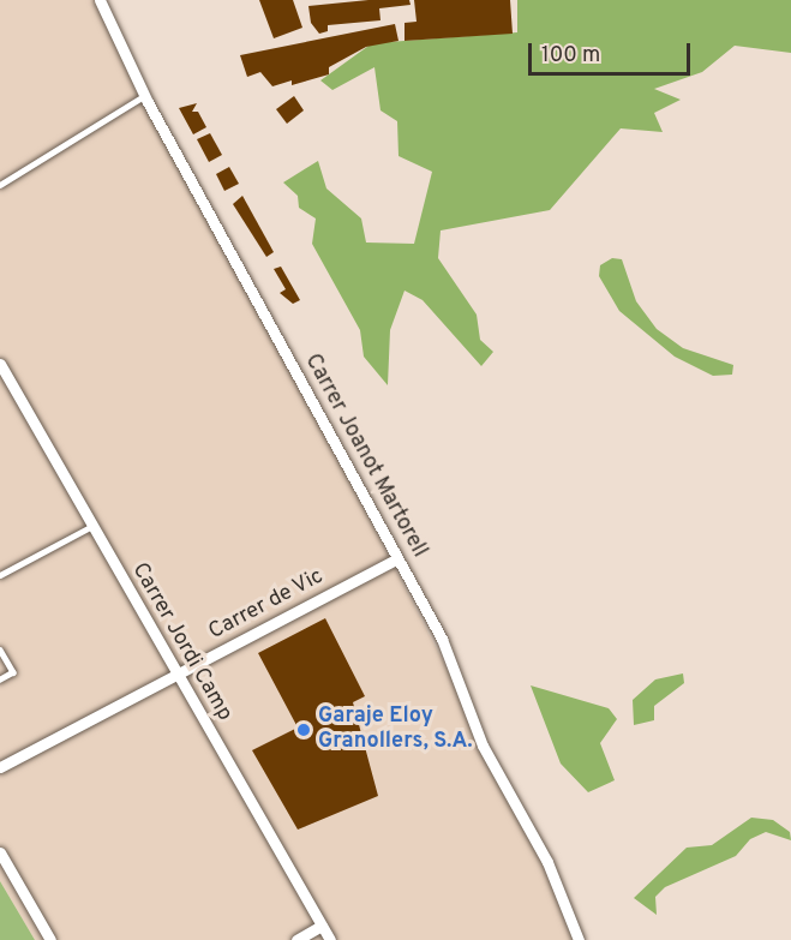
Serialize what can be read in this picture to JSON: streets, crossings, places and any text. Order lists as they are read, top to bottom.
{
  "streets": {
    "street": ["Carrer Joanot Martorell", "Carrer de Vic", "Carrer Jordi Camp"]
  },
  "crossings": [
    ["Carrer Joanot Martorell", "Carrer de Vic"],
    ["Carrer de Vic", "Carrer Jordi Camp"]
  ],
  "places": ["Garaje Eloy Granollers, S.A."],
  "scale_bar": "100 m"
}
